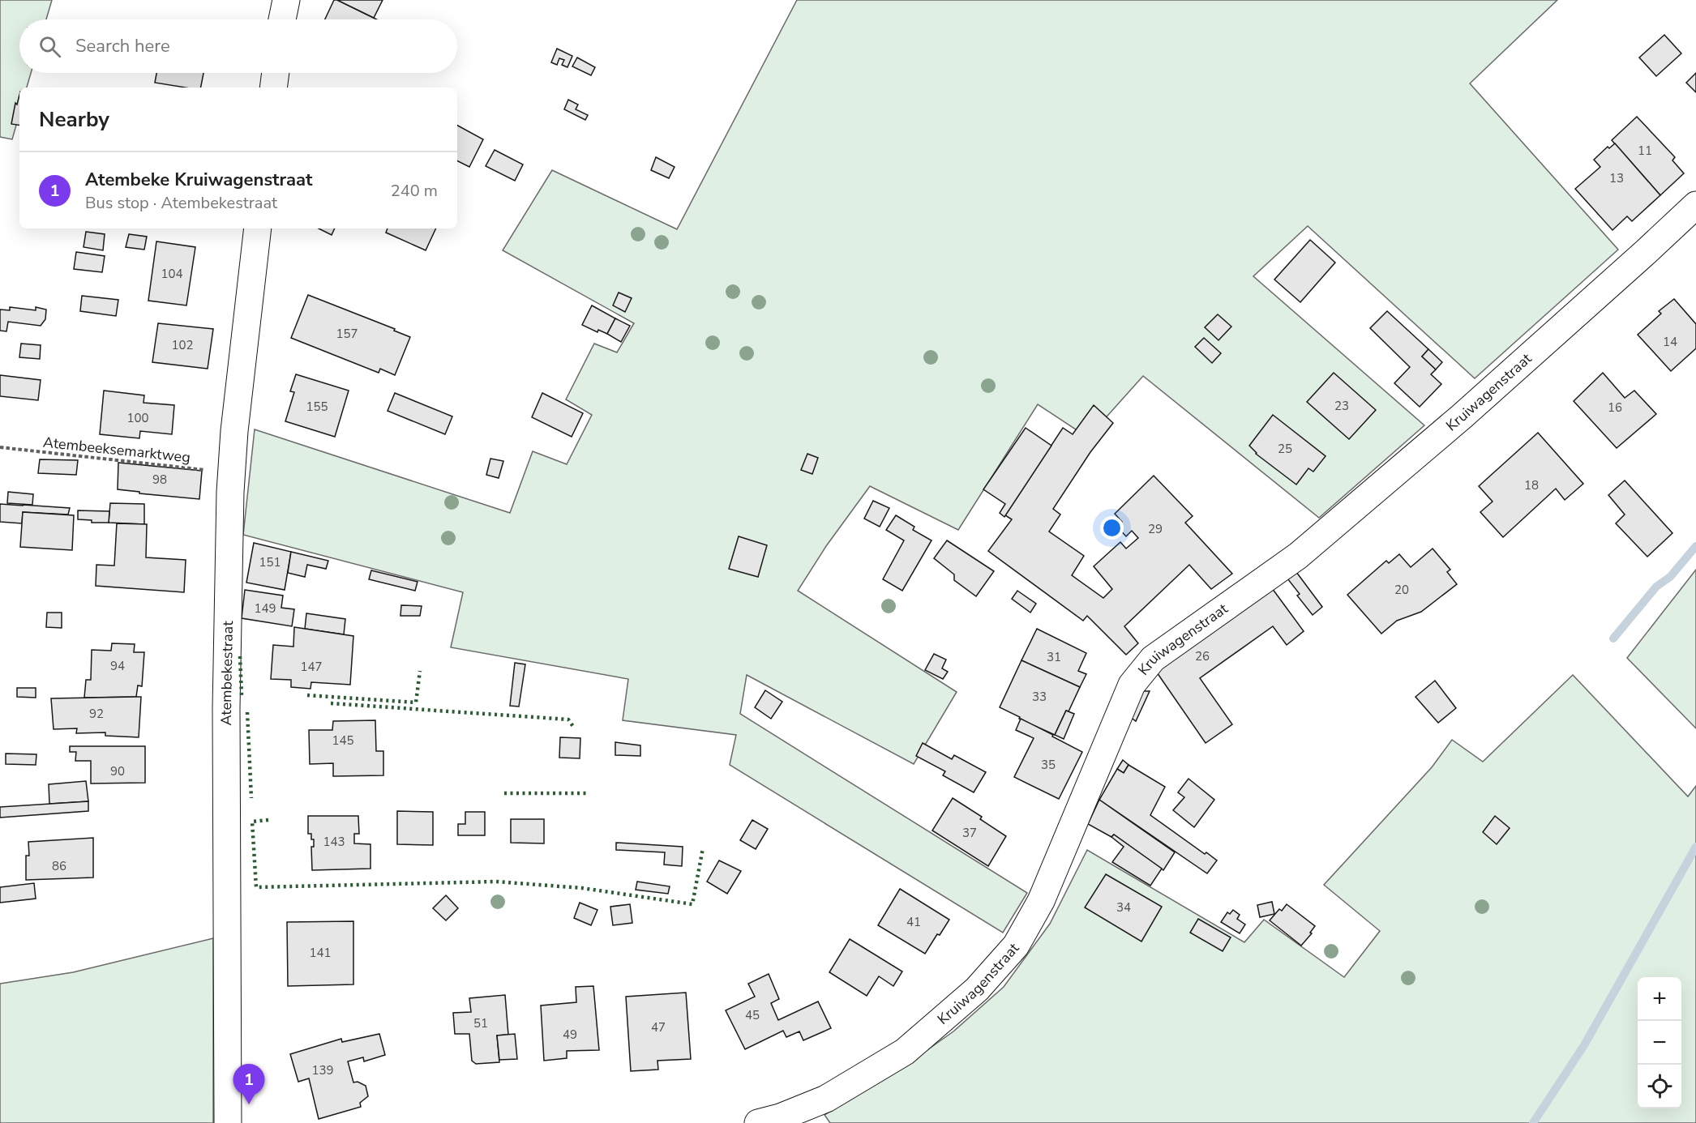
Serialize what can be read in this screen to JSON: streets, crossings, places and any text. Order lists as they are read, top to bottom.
{
  "streets": {
    "street": ["Kruiwagenstraat", "Atembekestraat"],
    "path": ["Atembeeksemarktweg"]
  },
  "crossings": [
    ["Atembeeksemarktweg", "Atembekestraat"]
  ],
  "house_numbers": [
    "11",
    "13",
    "104",
    "157",
    "14",
    "102",
    "23",
    "155",
    "16",
    "100",
    "25",
    "98",
    "18",
    "29",
    "151",
    "20",
    "149",
    "26",
    "31",
    "94",
    "147",
    "33",
    "92",
    "145",
    "35",
    "90",
    "37",
    "143",
    "86",
    "34",
    "41",
    "141",
    "45",
    "51",
    "47",
    "49",
    "139"
  ],
  "page": {
    "search": "Search here",
    "heading": "Nearby",
    "list": [
      {
        "mark": "1",
        "name": "Atembeke Kruiwagenstraat",
        "note": "Bus stop · Atembekestraat",
        "value": "240 m"
      }
    ],
    "map_buttons": ["+", "−"],
    "pins": "1"
  }
}
